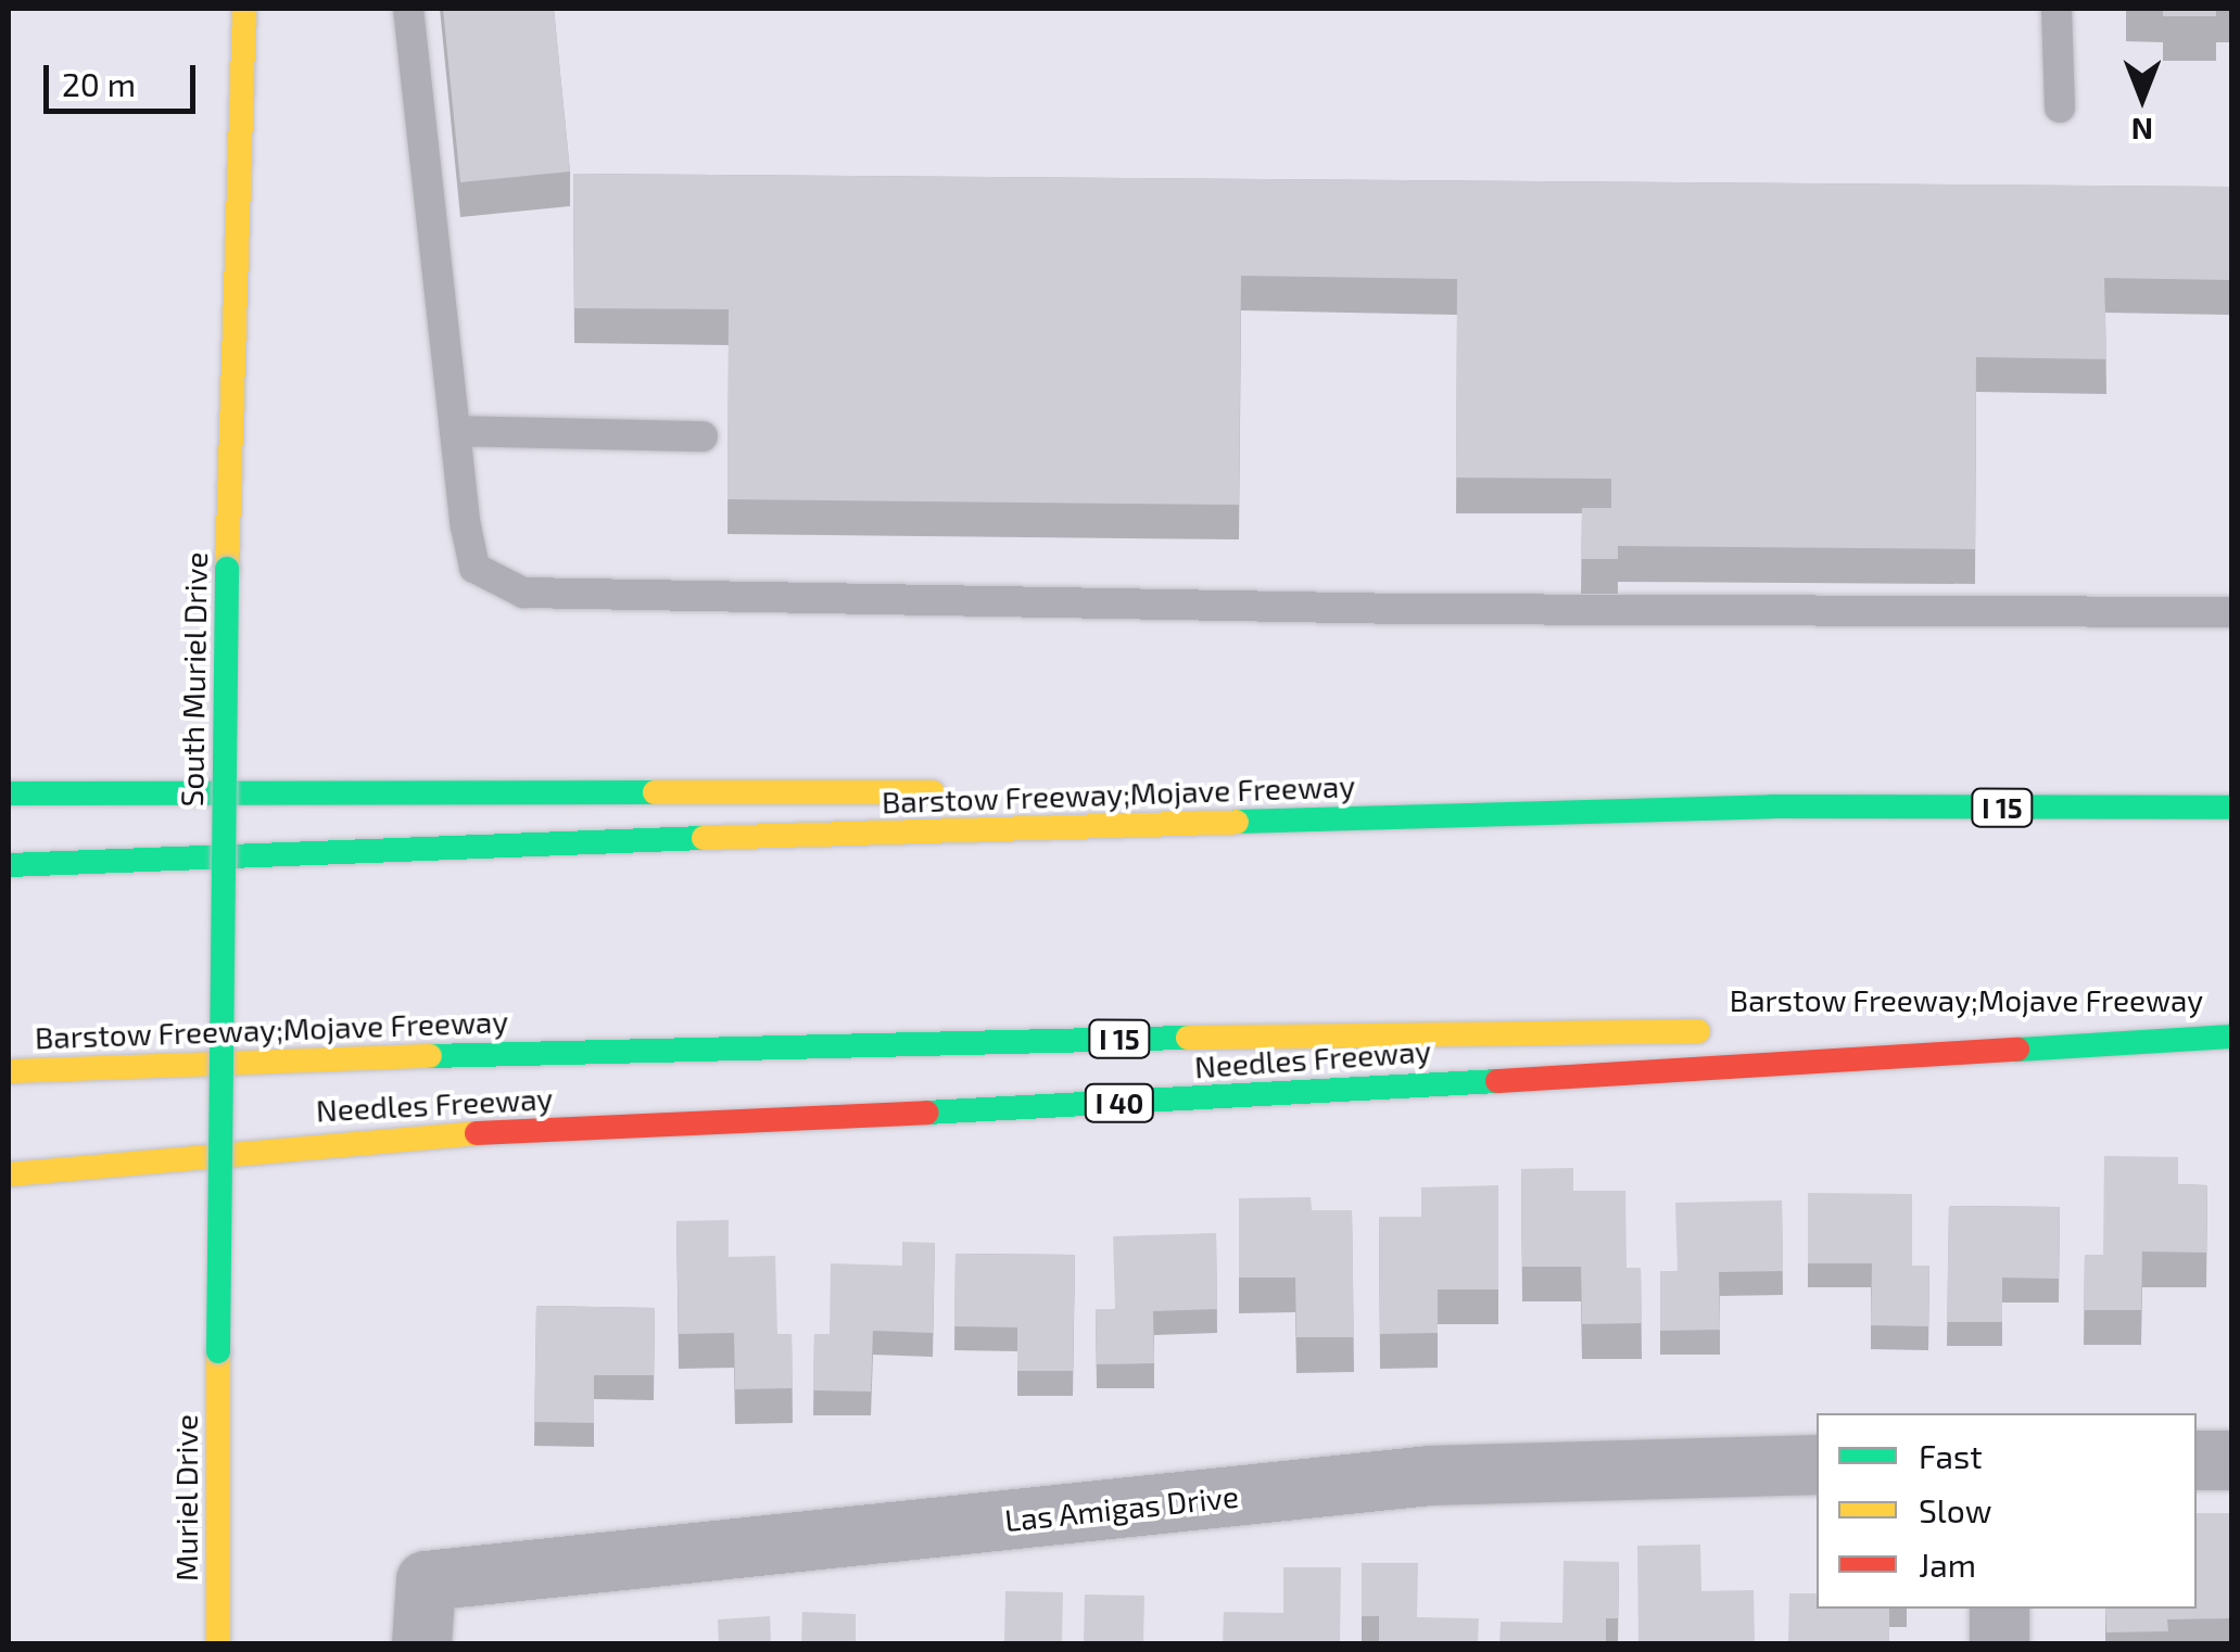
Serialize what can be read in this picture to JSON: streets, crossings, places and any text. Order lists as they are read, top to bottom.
{
  "streets": {
    "main road": [
      "South Muriel Drive",
      "Barstow Freeway;Mojave Freeway",
      "I 15",
      "Needles Freeway",
      "I 40",
      "Muriel Drive"
    ],
    "street": ["Las Amigas Drive"]
  },
  "crossings": [
    ["South Muriel Drive", "Muriel Drive"],
    ["Barstow Freeway;Mojave Freeway", "Needles Freeway"]
  ],
  "legend": ["Fast", "Slow", "Jam"],
  "scale_bar": "20 m",
  "north": "bottom"
}
